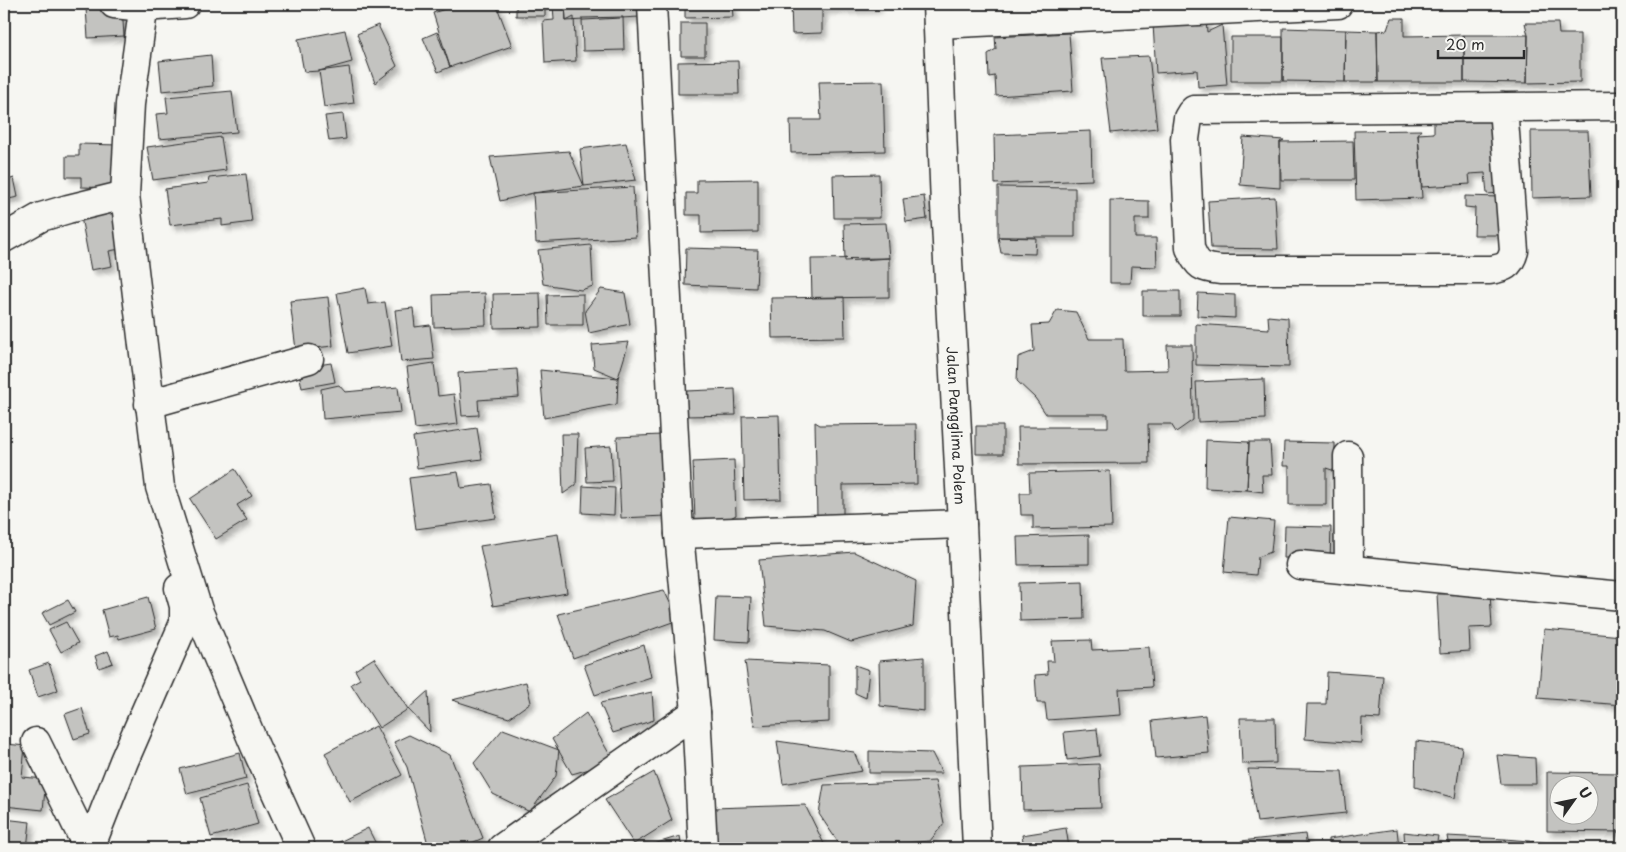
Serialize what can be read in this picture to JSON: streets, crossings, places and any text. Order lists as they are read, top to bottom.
{
  "streets": {
    "street": ["Jalan Pangglima Polem"]
  },
  "scale_bar": "20 m",
  "north": "top right"
}
